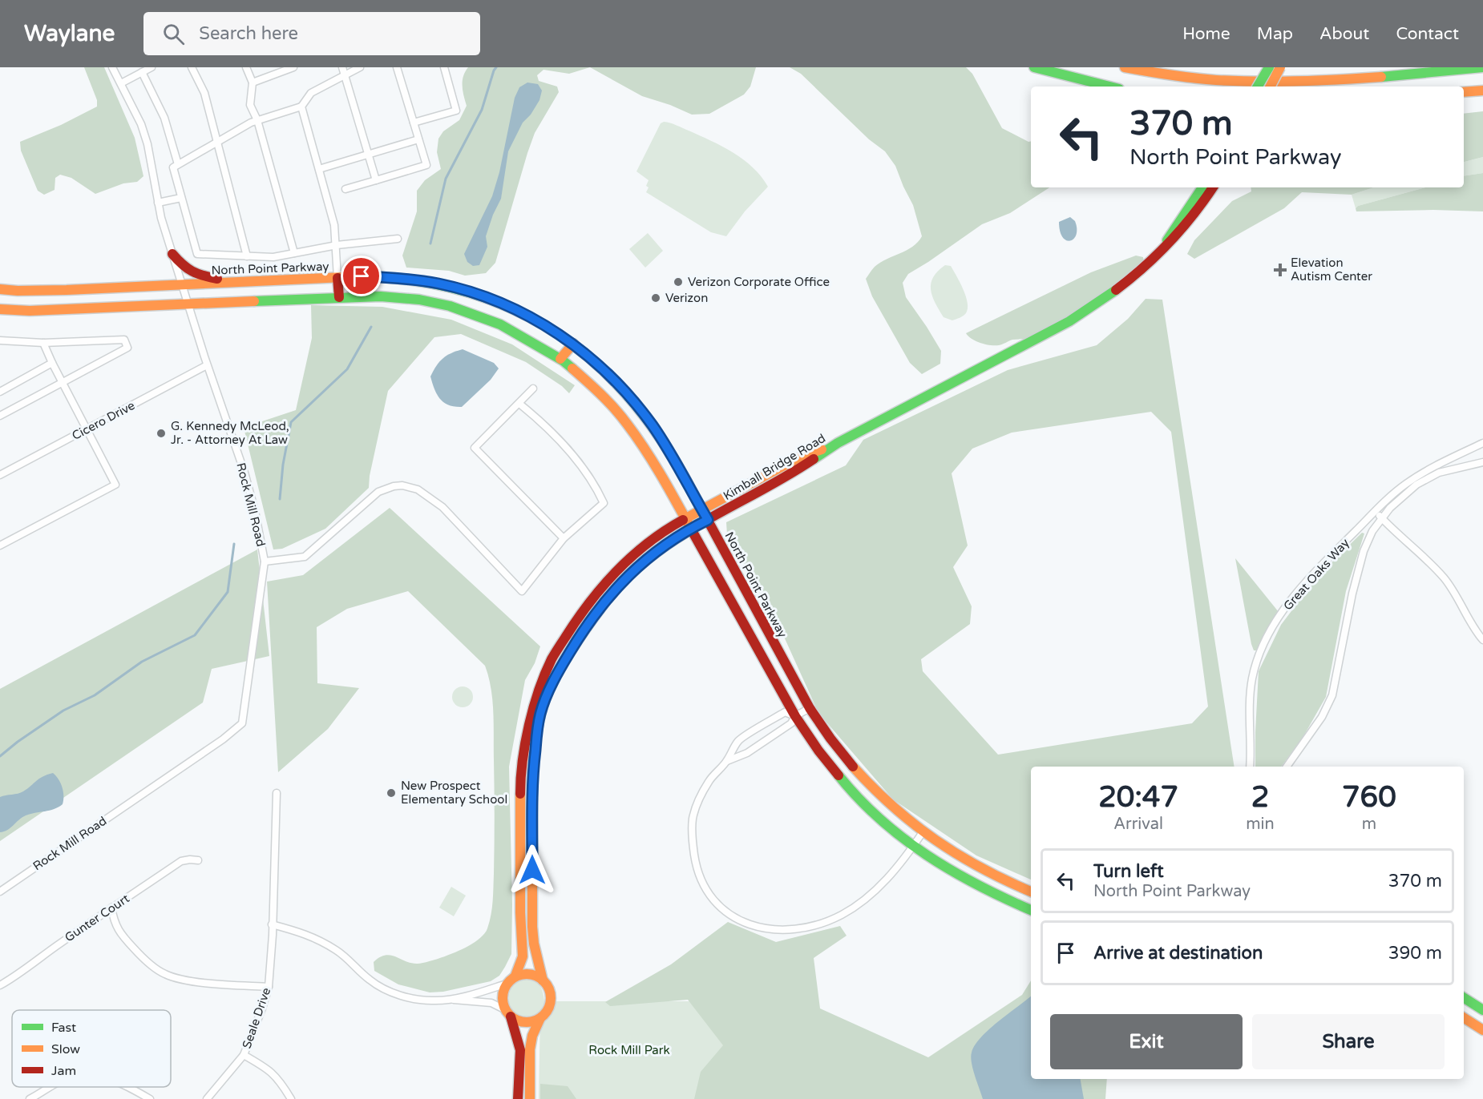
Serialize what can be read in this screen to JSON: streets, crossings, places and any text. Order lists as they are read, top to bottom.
{
  "streets": {
    "main road": ["North Point Parkway", "Kimball Bridge Road"],
    "street": [
      "Cicero Drive",
      "Rock Mill Road",
      "Great Oaks Way",
      "Gunter Court",
      "Seale Drive"
    ]
  },
  "crossings": [
    ["North Point Parkway", "Kimball Bridge Road"],
    ["North Point Parkway", "Rock Mill Road"],
    ["Cicero Drive", "Rock Mill Road"]
  ],
  "parks": ["Rock Mill Park"],
  "places": {
    "health": ["Elevation Autism Center"],
    "other": [
      "Verizon Corporate Office",
      "Verizon",
      "G. Kennedy McLeod, Jr. - Attorney At Law",
      "New Prospect Elementary School"
    ]
  },
  "legend": ["Fast", "Slow", "Jam"],
  "page": {
    "header": "Waylane",
    "search": "Search here",
    "nav": [
      "Home",
      "Map",
      "About",
      "Contact"
    ],
    "turn": ["370 m", "North Point Parkway"],
    "eta": [
      "20:47",
      "Arrival",
      "2",
      "min",
      "760",
      "m"
    ],
    "list": [
      {
        "name": "Turn left",
        "note": "North Point Parkway",
        "value": "370 m"
      },
      {
        "name": "Arrive at destination",
        "value": "390 m"
      }
    ],
    "buttons": ["Exit", "Share"]
  }
}
